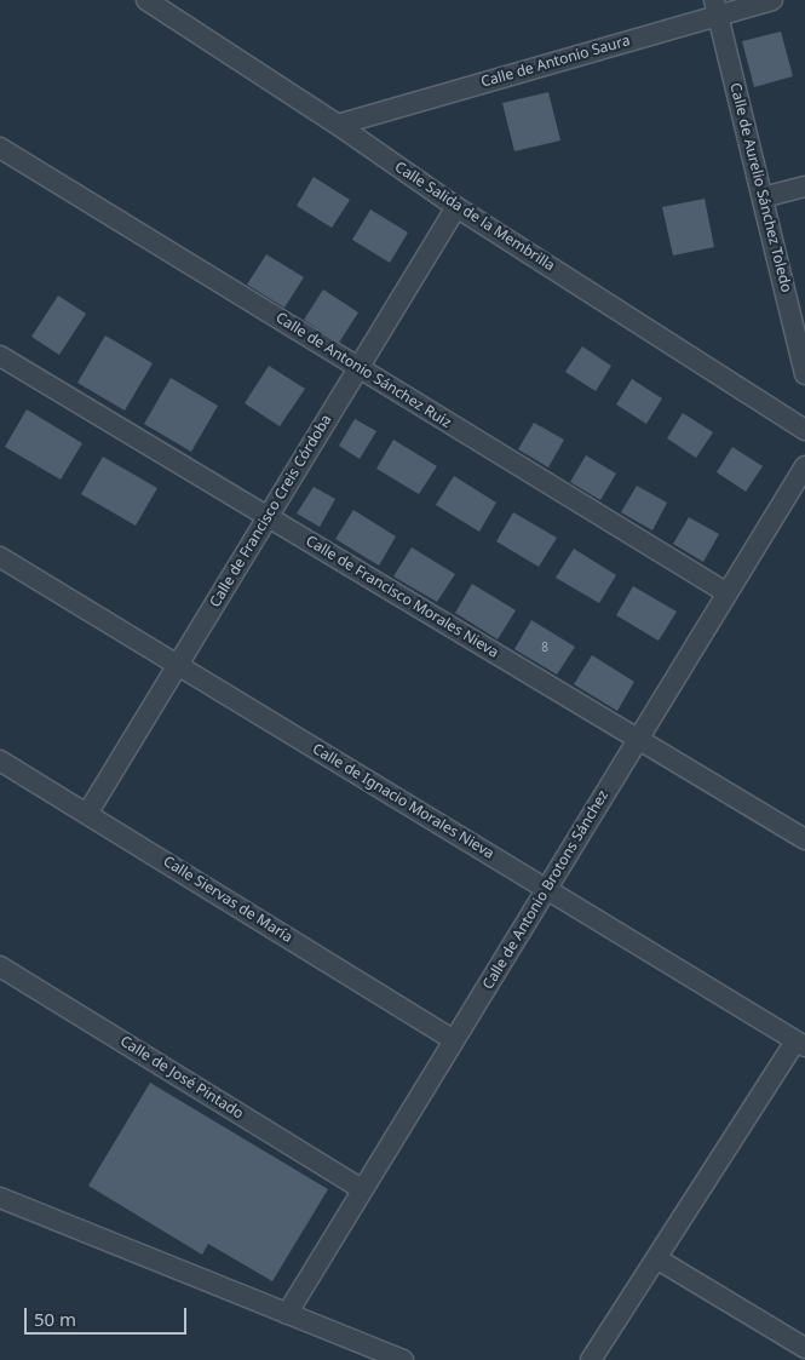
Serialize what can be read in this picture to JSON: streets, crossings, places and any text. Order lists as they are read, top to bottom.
{
  "streets": {
    "street": [
      "Calle de Antonio Saura",
      "Calle de Aurelio Sánchez Toledo",
      "Calle Salida de la Membrilla",
      "Calle de Antonio Sánchez Ruiz",
      "Calle de Francisco Creis Córdoba",
      "Calle de Francisco Morales Nieva",
      "Calle de Ignacio Morales Nieva",
      "Calle de Antonio Brotons Sánchez",
      "Calle Siervas de María",
      "Calle de José Pintado"
    ]
  },
  "crossings": [
    ["Calle de Antonio Saura", "Calle de Aurelio Sánchez Toledo"],
    ["Calle de Antonio Saura", "Calle Salida de la Membrilla"],
    ["Calle Salida de la Membrilla", "Calle de Francisco Creis Córdoba"],
    ["Calle de Antonio Sánchez Ruiz", "Calle de Francisco Creis Córdoba"],
    ["Calle de Antonio Sánchez Ruiz", "Calle de Antonio Brotons Sánchez"],
    ["Calle de Francisco Creis Córdoba", "Calle de Francisco Morales Nieva"],
    ["Calle de Francisco Creis Córdoba", "Calle de Ignacio Morales Nieva"],
    ["Calle de Francisco Creis Córdoba", "Calle Siervas de María"],
    ["Calle de Francisco Morales Nieva", "Calle de Antonio Brotons Sánchez"],
    ["Calle de Ignacio Morales Nieva", "Calle de Antonio Brotons Sánchez"],
    ["Calle de Antonio Brotons Sánchez", "Calle Siervas de María"],
    ["Calle de Antonio Brotons Sánchez", "Calle de José Pintado"]
  ],
  "house_numbers": ["8"],
  "scale_bar": "50 m"
}
